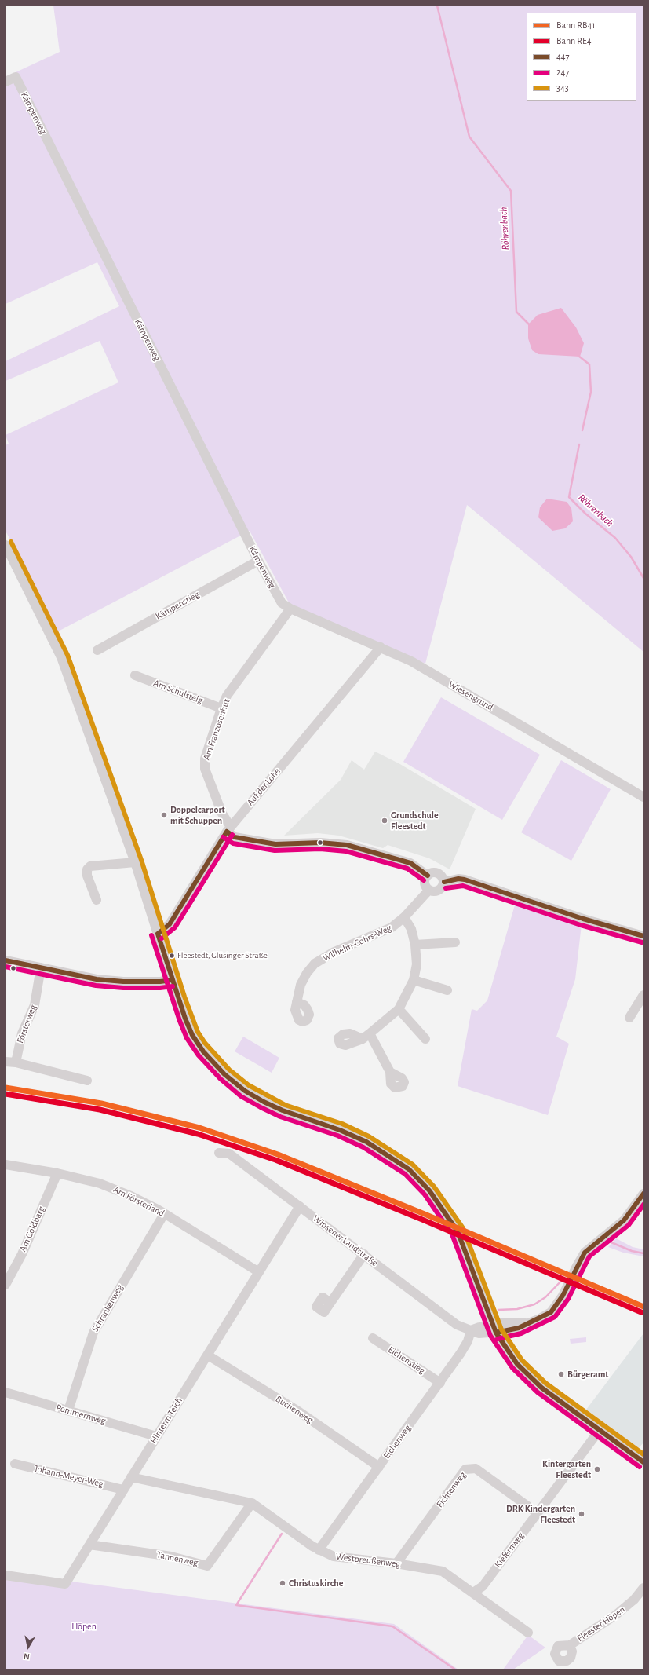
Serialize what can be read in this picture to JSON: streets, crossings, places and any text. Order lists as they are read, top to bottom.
{
  "streets": {
    "street": [
      "Kämpenweg",
      "Kämpenstieg",
      "Am Schulsteig",
      "Wiesengrund",
      "Am Franzosenhut",
      "Auf der Lohe",
      "Wilhelm-Cohrs-Weg",
      "Försterweg",
      "Am Försterland",
      "Am Goldbarg",
      "Winsener Landstraße",
      "Schrankenweg",
      "Eichenstieg",
      "Buchenweg",
      "Pommernweg",
      "Hinterm Teich",
      "Eichenweg",
      "Johann-Meyer-Weg",
      "Fichtenweg",
      "Kiefernweg",
      "Tannenweg",
      "Westpreußenweg",
      "Fleester Höpen"
    ]
  },
  "crossings": [
    ["Kämpenweg", "Kämpenstieg"],
    ["Kämpenweg", "Wiesengrund"],
    ["Kämpenweg", "Am Franzosenhut"],
    ["Am Schulsteig", "Am Franzosenhut"],
    ["Wiesengrund", "Am Franzosenhut"],
    ["Wiesengrund", "Auf der Lohe"],
    ["Am Franzosenhut", "Auf der Lohe"],
    ["Am Försterland", "Am Goldbarg"],
    ["Am Försterland", "Schrankenweg"],
    ["Am Försterland", "Hinterm Teich"],
    ["Winsener Landstraße", "Hinterm Teich"],
    ["Winsener Landstraße", "Eichenweg"],
    ["Schrankenweg", "Pommernweg"],
    ["Eichenstieg", "Eichenweg"],
    ["Buchenweg", "Hinterm Teich"],
    ["Buchenweg", "Eichenweg"],
    ["Pommernweg", "Hinterm Teich"],
    ["Hinterm Teich", "Johann-Meyer-Weg"],
    ["Hinterm Teich", "Tannenweg"],
    ["Hinterm Teich", "Westpreußenweg"],
    ["Eichenweg", "Westpreußenweg"],
    ["Fichtenweg", "Kiefernweg"],
    ["Fichtenweg", "Westpreußenweg"],
    ["Kiefernweg", "Westpreußenweg"],
    ["Tannenweg", "Westpreußenweg"]
  ],
  "water": ["Röhrenbach"],
  "parks": ["Höpen"],
  "places": [
    "Doppelcarport mit Schuppen",
    "Grundschule Fleestedt",
    "Fleestedt, Glüsinger Straße",
    "Bürgeramt",
    "Kintergarten Fleestedt",
    "DRK Kindergarten Fleestedt",
    "Christuskirche"
  ],
  "lines": [
    "transit line 343",
    "transit line 447",
    "transit line 247",
    "rail line RB41",
    "rail line RE4"
  ],
  "legend": [
    "Bahn RB41",
    "Bahn RE4",
    "447",
    "247",
    "343"
  ],
  "north": "bottom"
}
